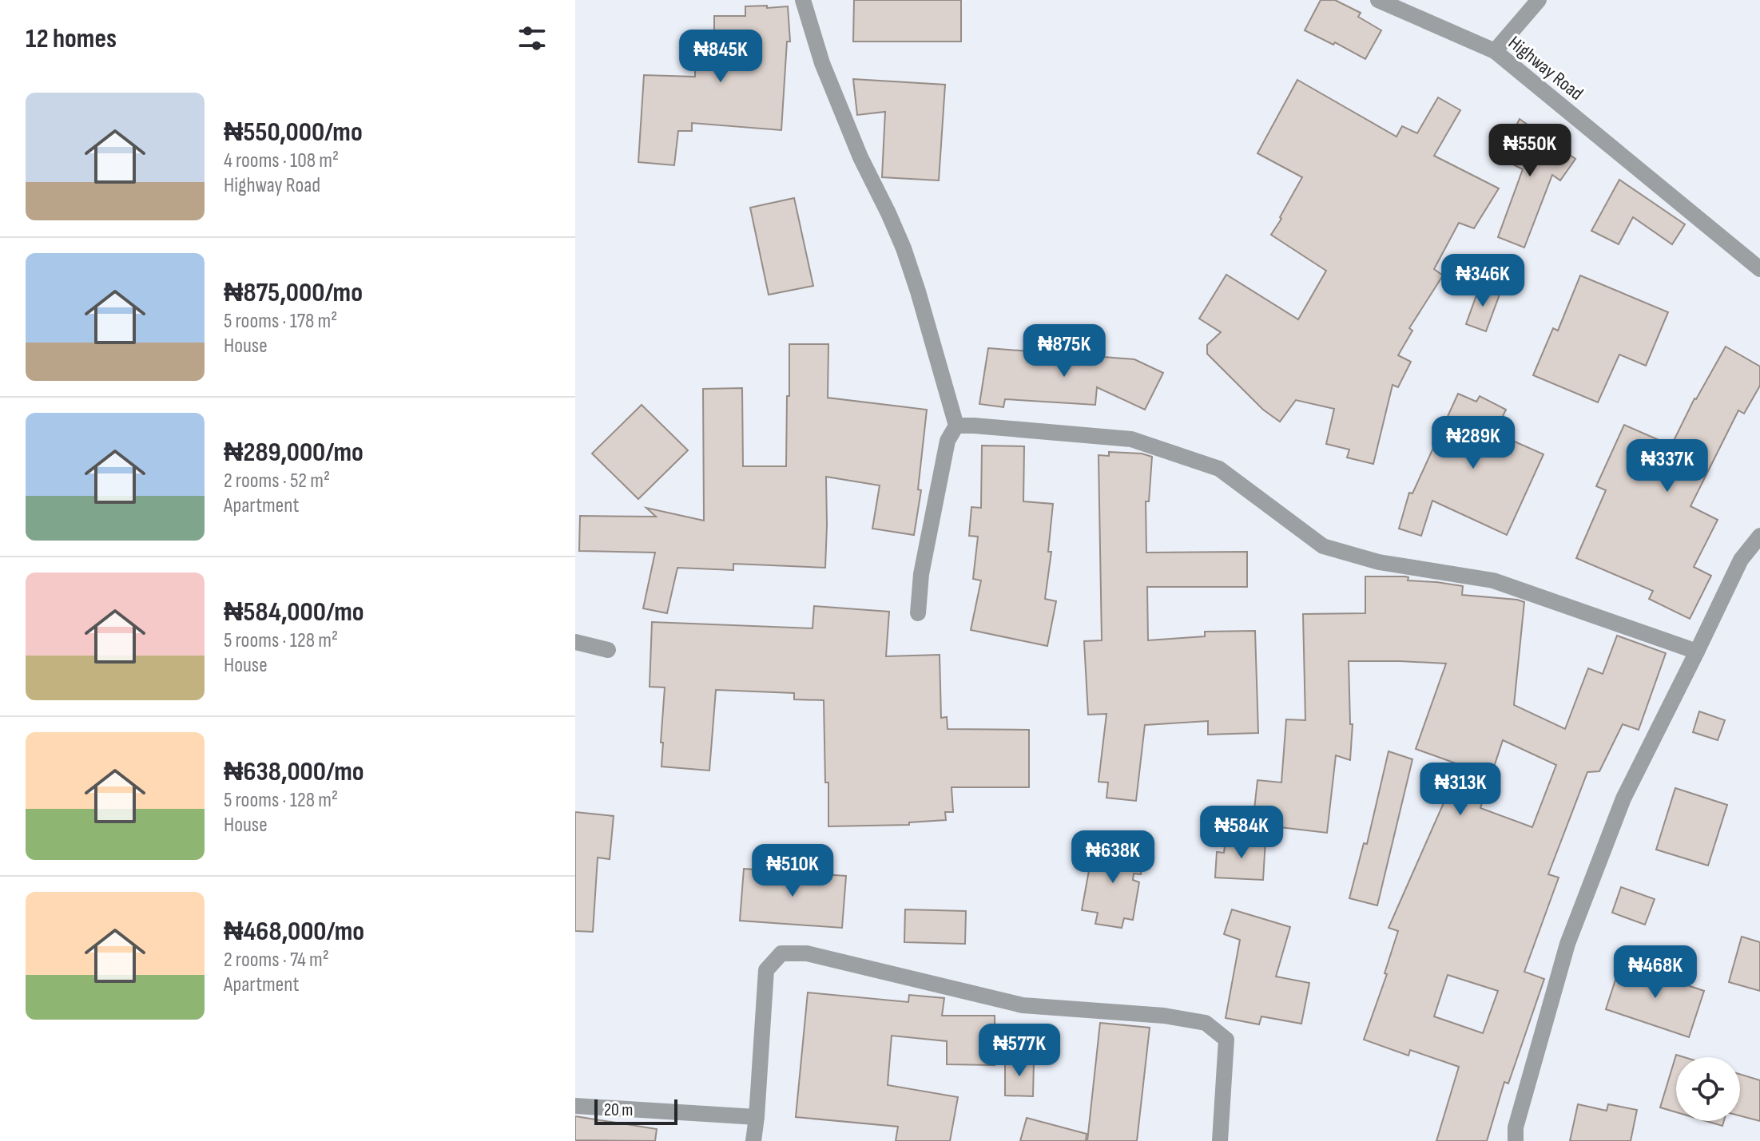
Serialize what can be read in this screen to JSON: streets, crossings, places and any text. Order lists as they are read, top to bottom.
{
  "streets": {
    "street": ["Highway Road"]
  },
  "scale_bar": "20 m",
  "page": {
    "heading": "12 homes",
    "price": [
      "₦845K",
      "₦550K",
      "₦346K",
      "₦875K",
      "₦289K",
      "₦337K",
      "₦313K",
      "₦584K",
      "₦638K",
      "₦510K",
      "₦468K",
      "₦577K"
    ],
    "list": [
      {
        "name": "₦550,000/mo",
        "note": "4 rooms · 108 m² · Highway Road"
      },
      {
        "name": "₦875,000/mo",
        "note": "5 rooms · 178 m² · House"
      },
      {
        "name": "₦289,000/mo",
        "note": "2 rooms · 52 m² · Apartment"
      },
      {
        "name": "₦584,000/mo",
        "note": "5 rooms · 128 m² · House"
      },
      {
        "name": "₦638,000/mo",
        "note": "5 rooms · 128 m² · House"
      },
      {
        "name": "₦468,000/mo",
        "note": "2 rooms · 74 m² · Apartment"
      }
    ],
    "scale": "20 m"
  }
}
